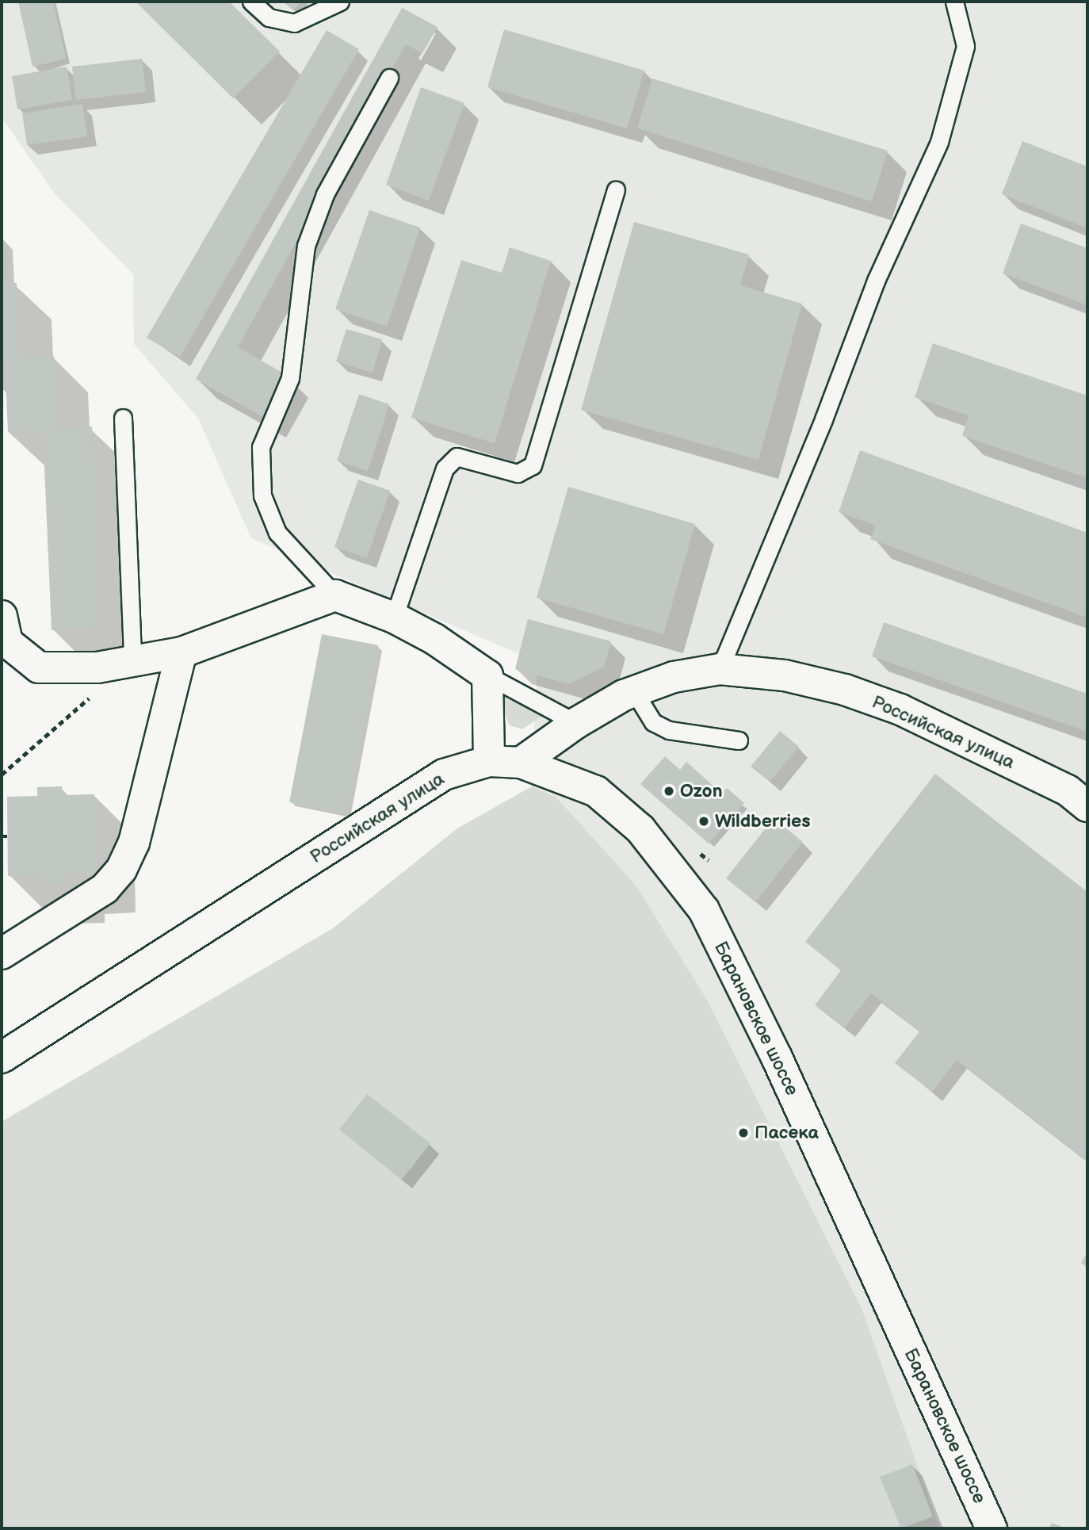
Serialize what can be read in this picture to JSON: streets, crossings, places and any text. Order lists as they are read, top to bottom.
{
  "streets": {
    "street": ["Российская улица", "Барановское шоссе"]
  },
  "crossings": [
    ["Российская улица", "Барановское шоссе"]
  ],
  "places": ["Ozon", "Wildberries", "Пасека"]
}
